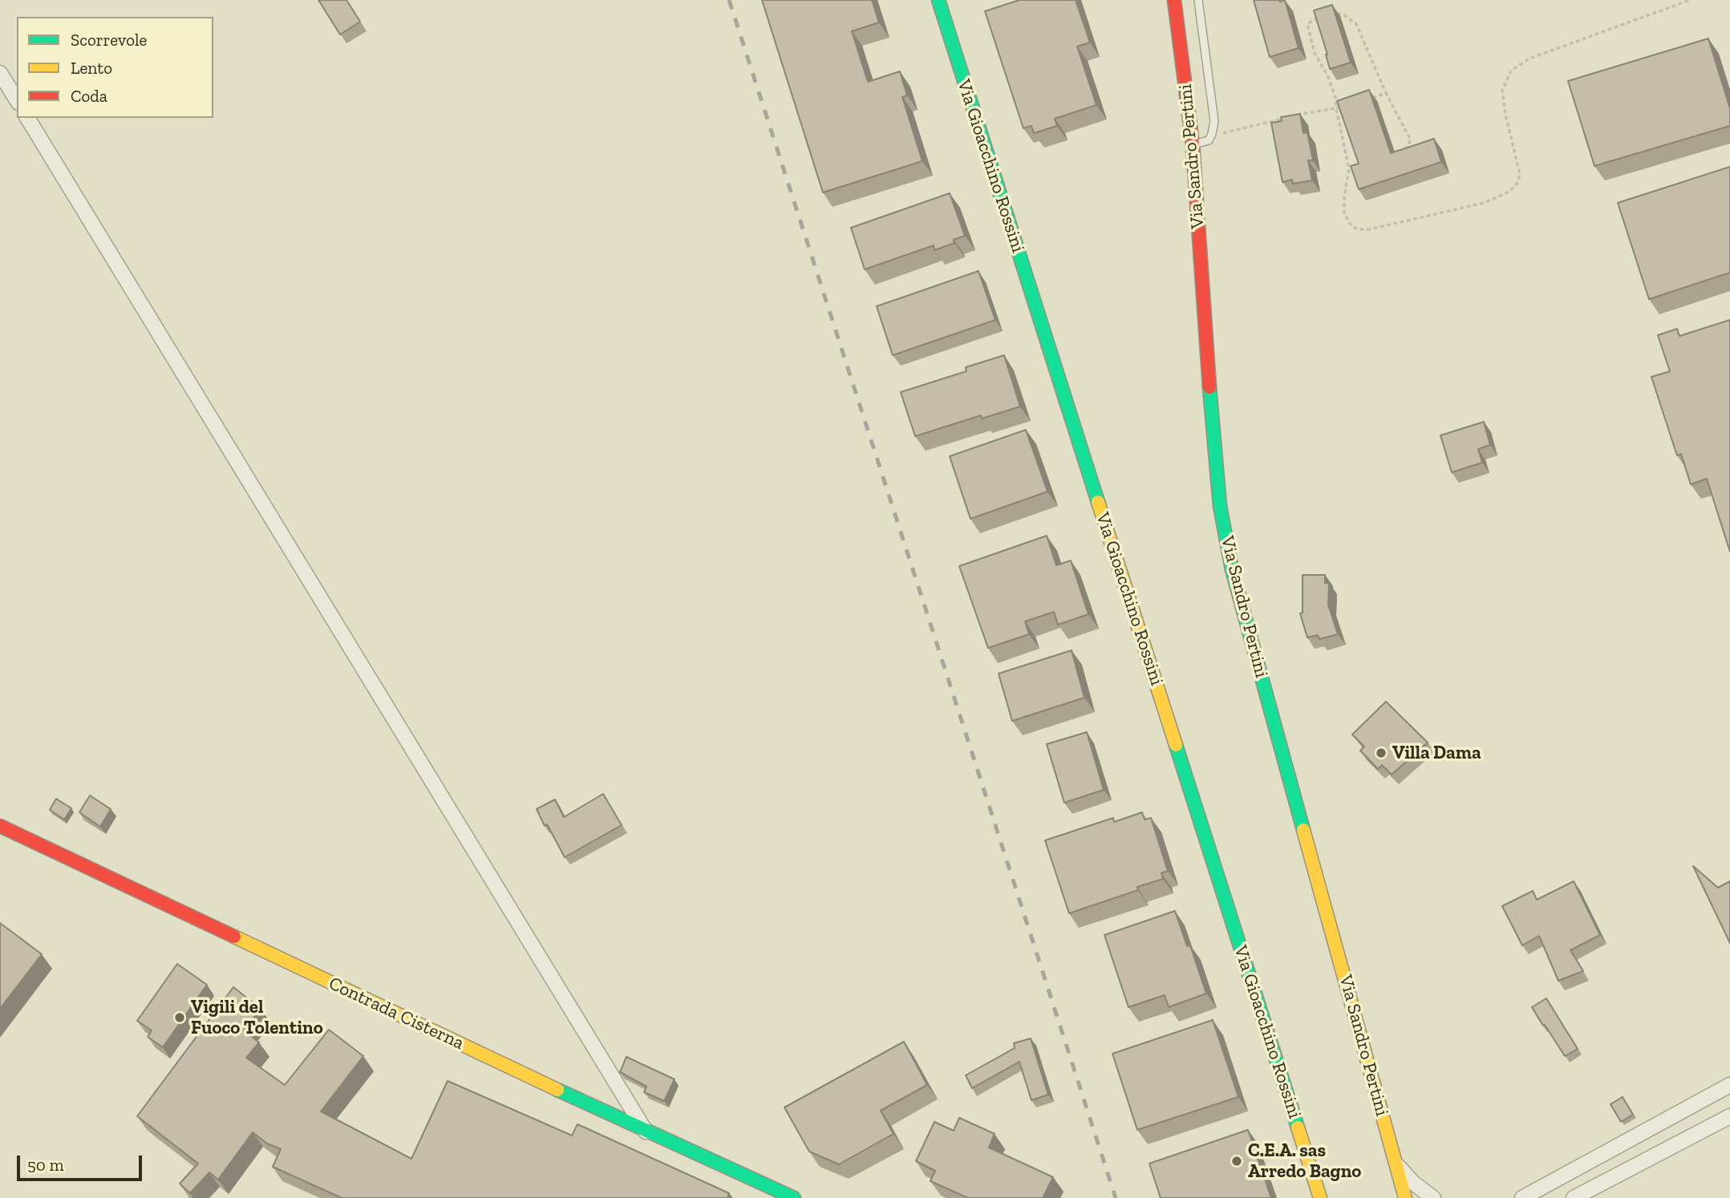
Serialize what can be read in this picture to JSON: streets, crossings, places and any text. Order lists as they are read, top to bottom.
{
  "streets": {
    "main road": ["Via Sandro Pertini", "Via Gioacchino Rossini", "Contrada Cisterna"]
  },
  "places": ["Villa Dama", "Vigili del Fuoco Tolentino", "C.E.A. sas Arredo Bagno"],
  "legend": ["Scorrevole", "Lento", "Coda"],
  "scale_bar": "50 m"
}
